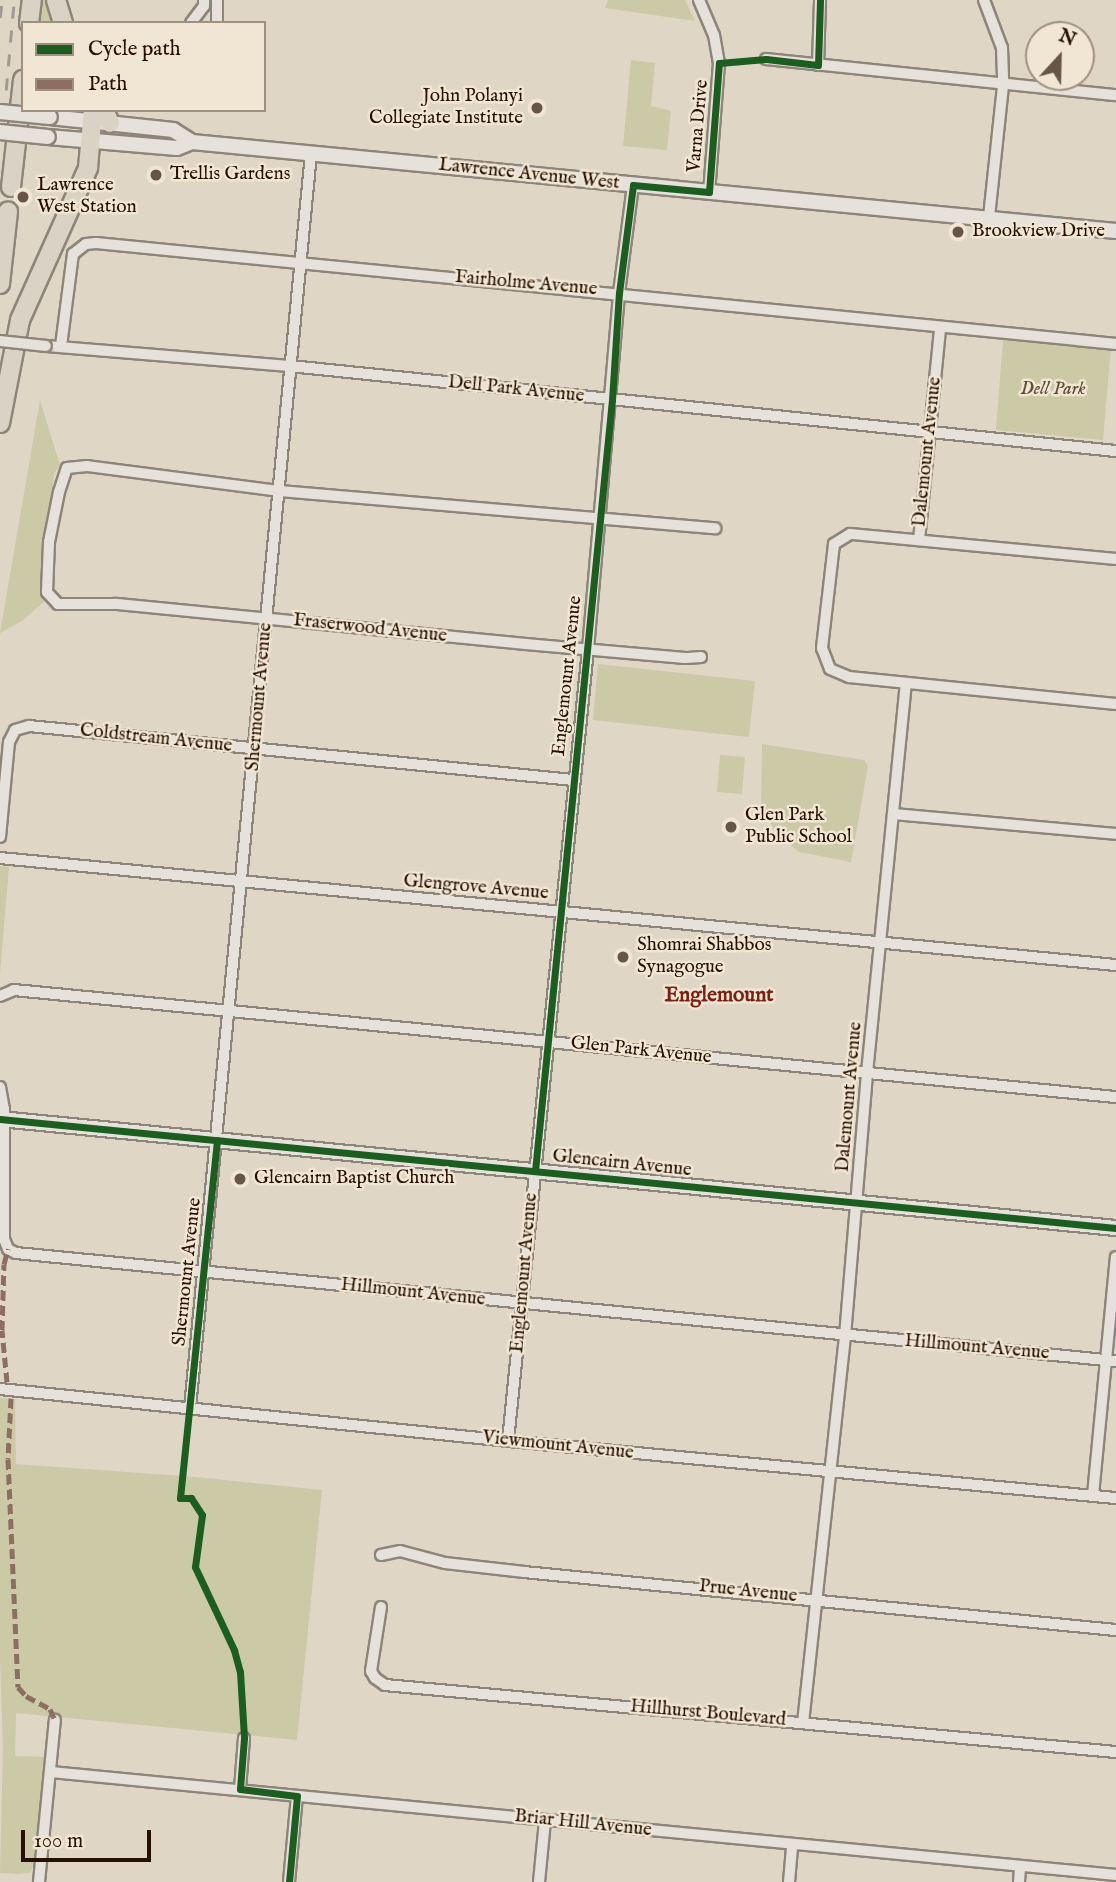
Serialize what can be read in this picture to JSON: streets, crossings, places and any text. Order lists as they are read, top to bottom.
{
  "streets": {
    "main road": ["Lawrence Avenue West", "Glencairn Avenue"],
    "street": [
      "Varna Drive",
      "Fairholme Avenue",
      "Dell Park Avenue",
      "Dalemount Avenue",
      "Fraserwood Avenue",
      "Englemount Avenue",
      "Shermount Avenue",
      "Coldstream Avenue",
      "Glengrove Avenue",
      "Glen Park Avenue",
      "Hillmount Avenue",
      "Viewmount Avenue",
      "Prue Avenue",
      "Hillhurst Boulevard",
      "Briar Hill Avenue"
    ]
  },
  "crossings": [
    ["Varna Drive", "Lawrence Avenue West"],
    ["Lawrence Avenue West", "Englemount Avenue"],
    ["Lawrence Avenue West", "Shermount Avenue"],
    ["Fairholme Avenue", "Dell Park Avenue"],
    ["Fairholme Avenue", "Dalemount Avenue"],
    ["Fairholme Avenue", "Englemount Avenue"],
    ["Fairholme Avenue", "Shermount Avenue"],
    ["Dell Park Avenue", "Dalemount Avenue"],
    ["Dell Park Avenue", "Englemount Avenue"],
    ["Dell Park Avenue", "Shermount Avenue"],
    ["Dalemount Avenue", "Glengrove Avenue"],
    ["Dalemount Avenue", "Glen Park Avenue"],
    ["Dalemount Avenue", "Glencairn Avenue"],
    ["Dalemount Avenue", "Hillmount Avenue"],
    ["Dalemount Avenue", "Viewmount Avenue"],
    ["Dalemount Avenue", "Prue Avenue"],
    ["Dalemount Avenue", "Hillhurst Boulevard"],
    ["Fraserwood Avenue", "Englemount Avenue"],
    ["Fraserwood Avenue", "Shermount Avenue"],
    ["Englemount Avenue", "Coldstream Avenue"],
    ["Englemount Avenue", "Glengrove Avenue"],
    ["Englemount Avenue", "Glen Park Avenue"],
    ["Englemount Avenue", "Glencairn Avenue"],
    ["Englemount Avenue", "Hillmount Avenue"],
    ["Englemount Avenue", "Viewmount Avenue"],
    ["Shermount Avenue", "Coldstream Avenue"],
    ["Shermount Avenue", "Glengrove Avenue"],
    ["Shermount Avenue", "Glen Park Avenue"],
    ["Shermount Avenue", "Glencairn Avenue"],
    ["Shermount Avenue", "Hillmount Avenue"],
    ["Shermount Avenue", "Viewmount Avenue"],
    ["Glencairn Avenue", "Hillmount Avenue"]
  ],
  "districts": ["Englemount"],
  "parks": ["Dell Park"],
  "places": [
    "John Polanyi Collegiate Institute",
    "Trellis Gardens",
    "Lawrence West Station",
    "Brookview Drive",
    "Glen Park Public School",
    "Shomrai Shabbos Synagogue",
    "Glencairn Baptist Church"
  ],
  "legend": ["Cycle path", "Path"],
  "scale_bar": "100 m",
  "north": "top"
}
